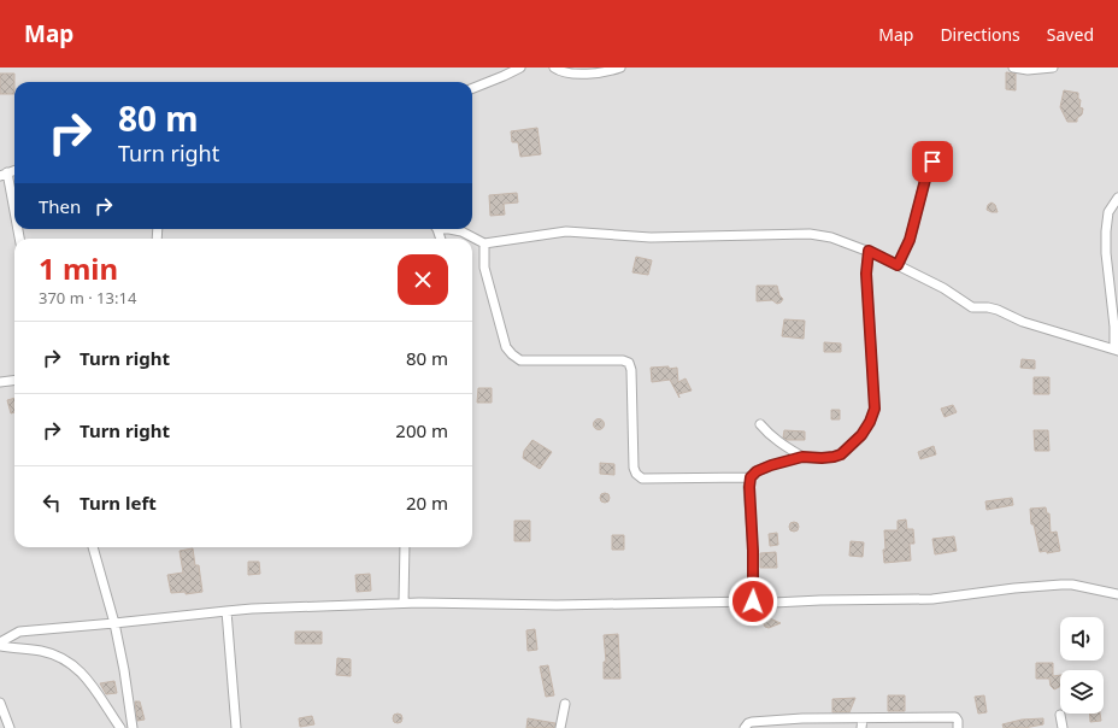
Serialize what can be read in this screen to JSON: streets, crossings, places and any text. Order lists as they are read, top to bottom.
{
  "page": {
    "header": "Map",
    "nav": ["Map", "Directions", "Saved"],
    "turn": ["80 m", "Turn right"],
    "then": "Then",
    "heading": ["1 min", "370 m · 13:14"],
    "list": [
      {
        "name": "Turn right",
        "value": "80 m"
      },
      {
        "name": "Turn right",
        "value": "200 m"
      },
      {
        "name": "Turn left",
        "value": "20 m"
      }
    ]
  }
}
